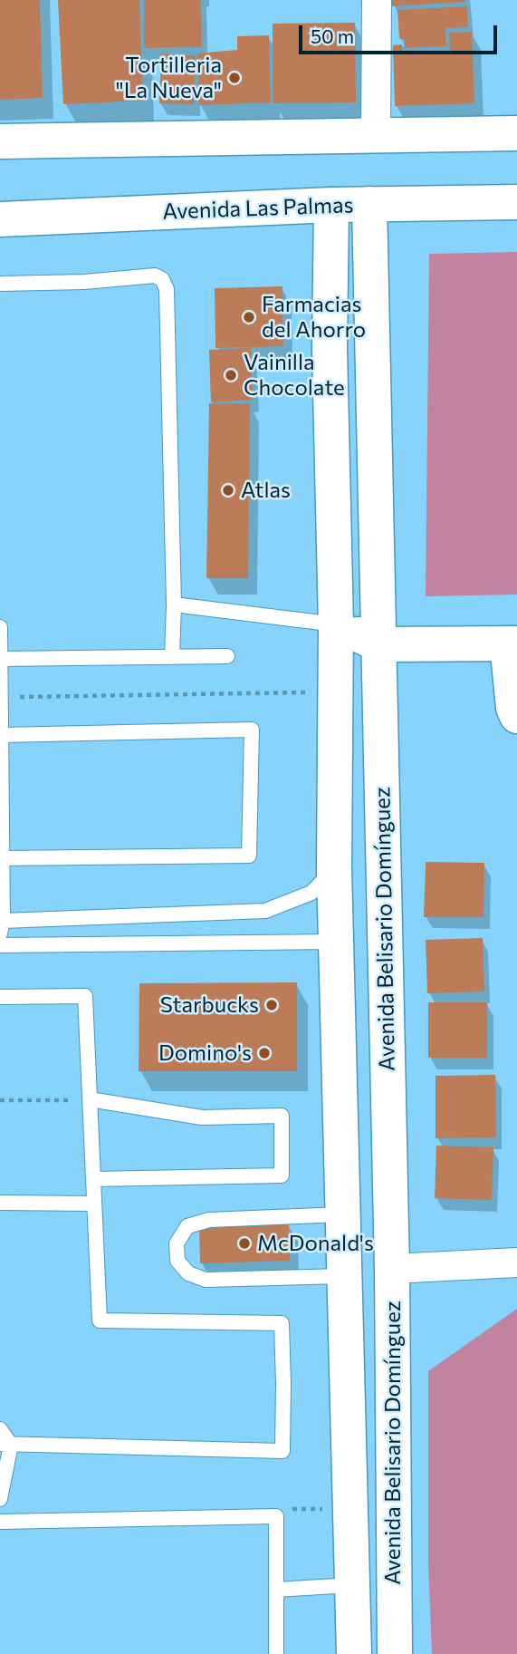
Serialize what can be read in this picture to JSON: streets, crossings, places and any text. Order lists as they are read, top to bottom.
{
  "streets": {
    "street": ["Avenida Las Palmas", "Avenida Belisario Domínguez"]
  },
  "crossings": [
    ["Avenida Las Palmas", "Avenida Belisario Domínguez"]
  ],
  "places": [
    "Tortilleria \"La Nueva\"",
    "Farmacias del Ahorro",
    "Vainilla Chocolate",
    "Atlas",
    "Starbucks",
    "Domino's",
    "McDonald's"
  ],
  "scale_bar": "50 m"
}
